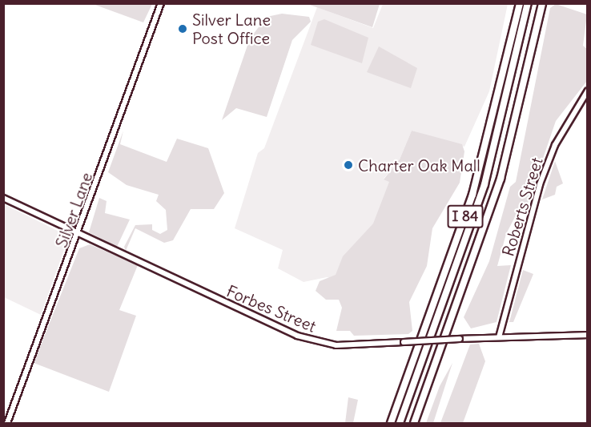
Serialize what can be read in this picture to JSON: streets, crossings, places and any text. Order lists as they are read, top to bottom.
{
  "streets": {
    "highway": ["I 84"],
    "main road": ["Roberts Street", "Silver Lane", "Forbes Street"]
  },
  "crossings": [
    ["Roberts Street", "Forbes Street"],
    ["Silver Lane", "Forbes Street"]
  ],
  "places": ["Silver Lane Post Office", "Charter Oak Mall"]
}
